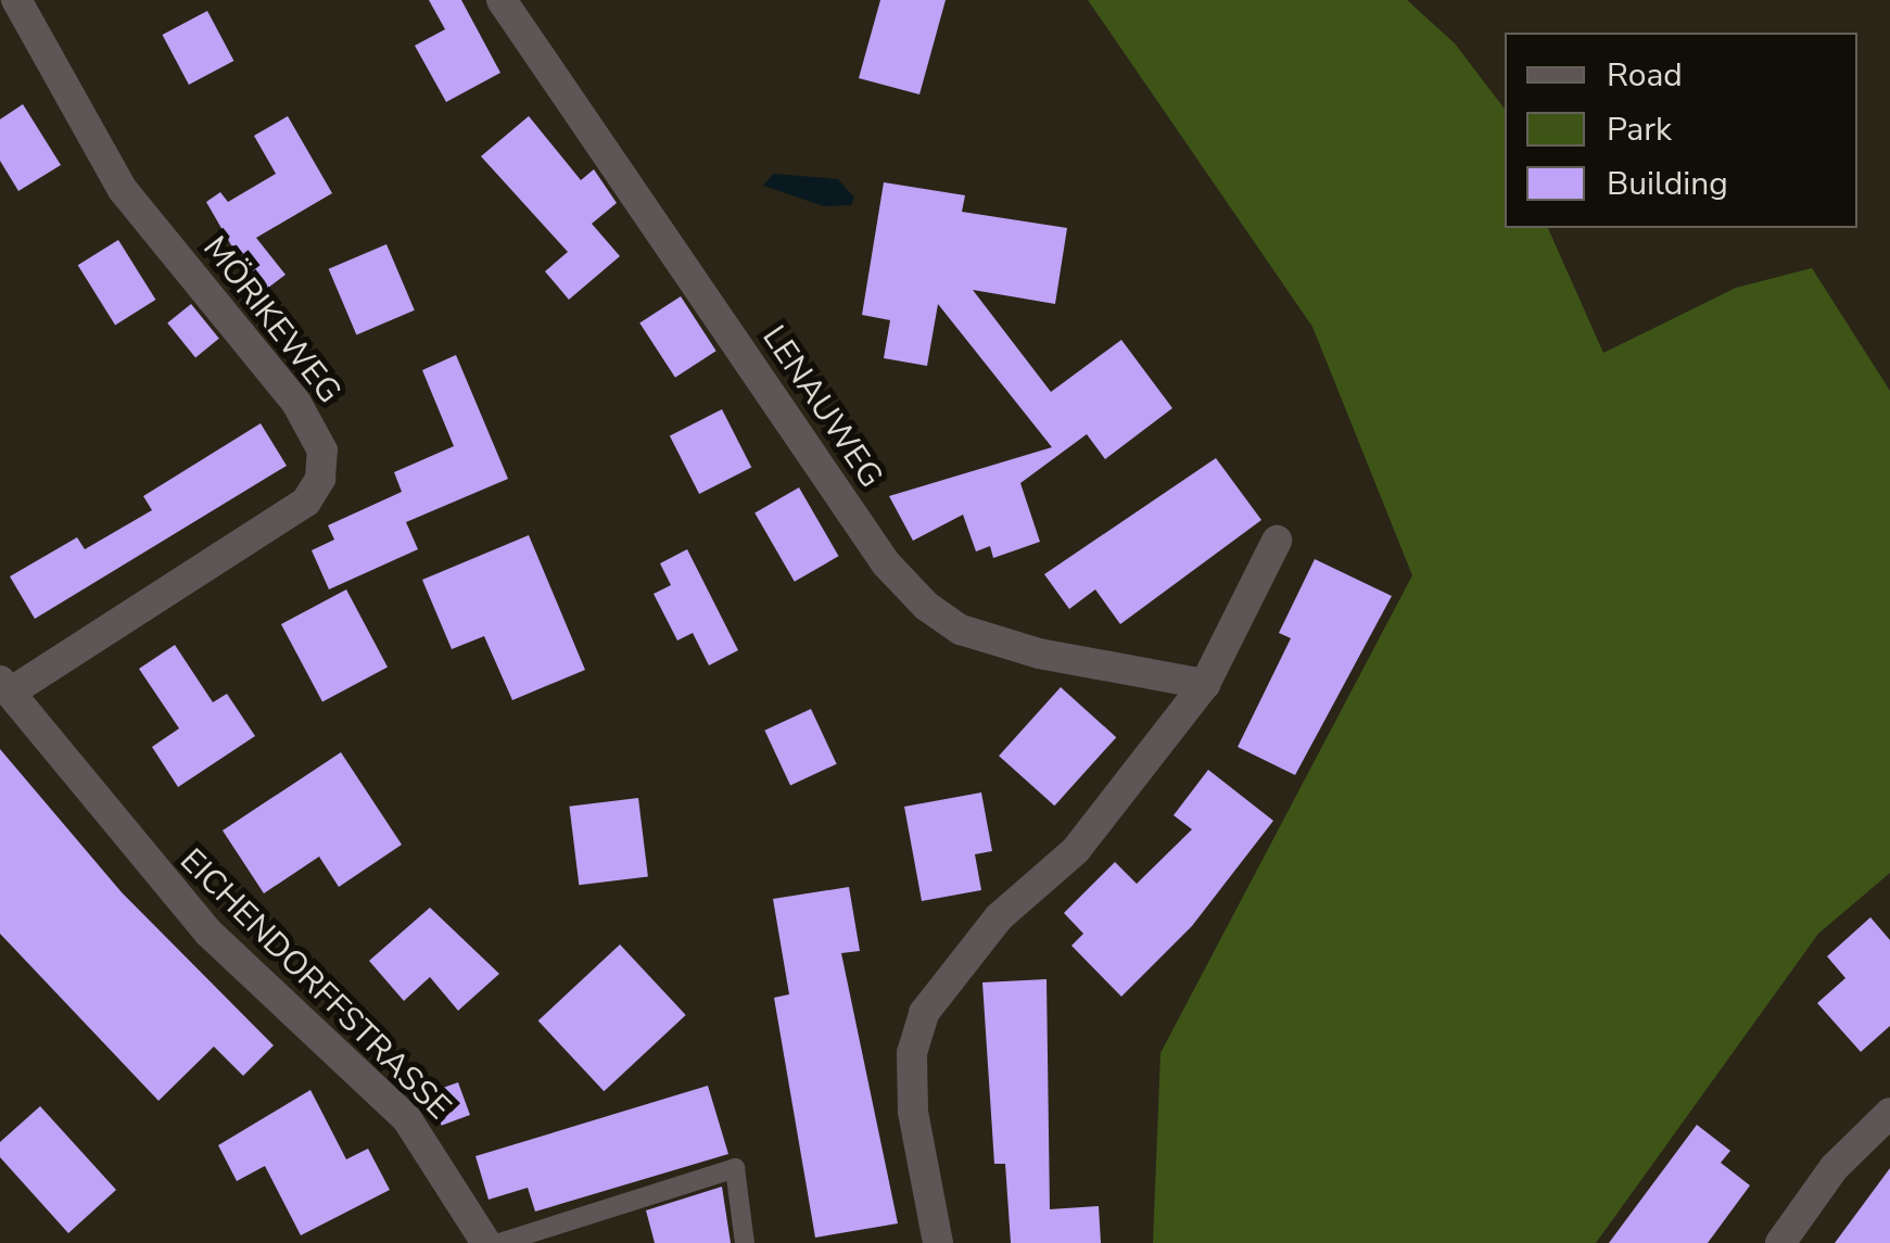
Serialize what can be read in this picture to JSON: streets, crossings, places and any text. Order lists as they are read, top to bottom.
{
  "streets": {
    "street": ["MÖRIKEWEG", "LENAUWEG", "EICHENDORFFSTRASSE"]
  },
  "crossings": [
    ["MÖRIKEWEG", "EICHENDORFFSTRASSE"]
  ],
  "legend": ["Road", "Park", "Building"]
}
